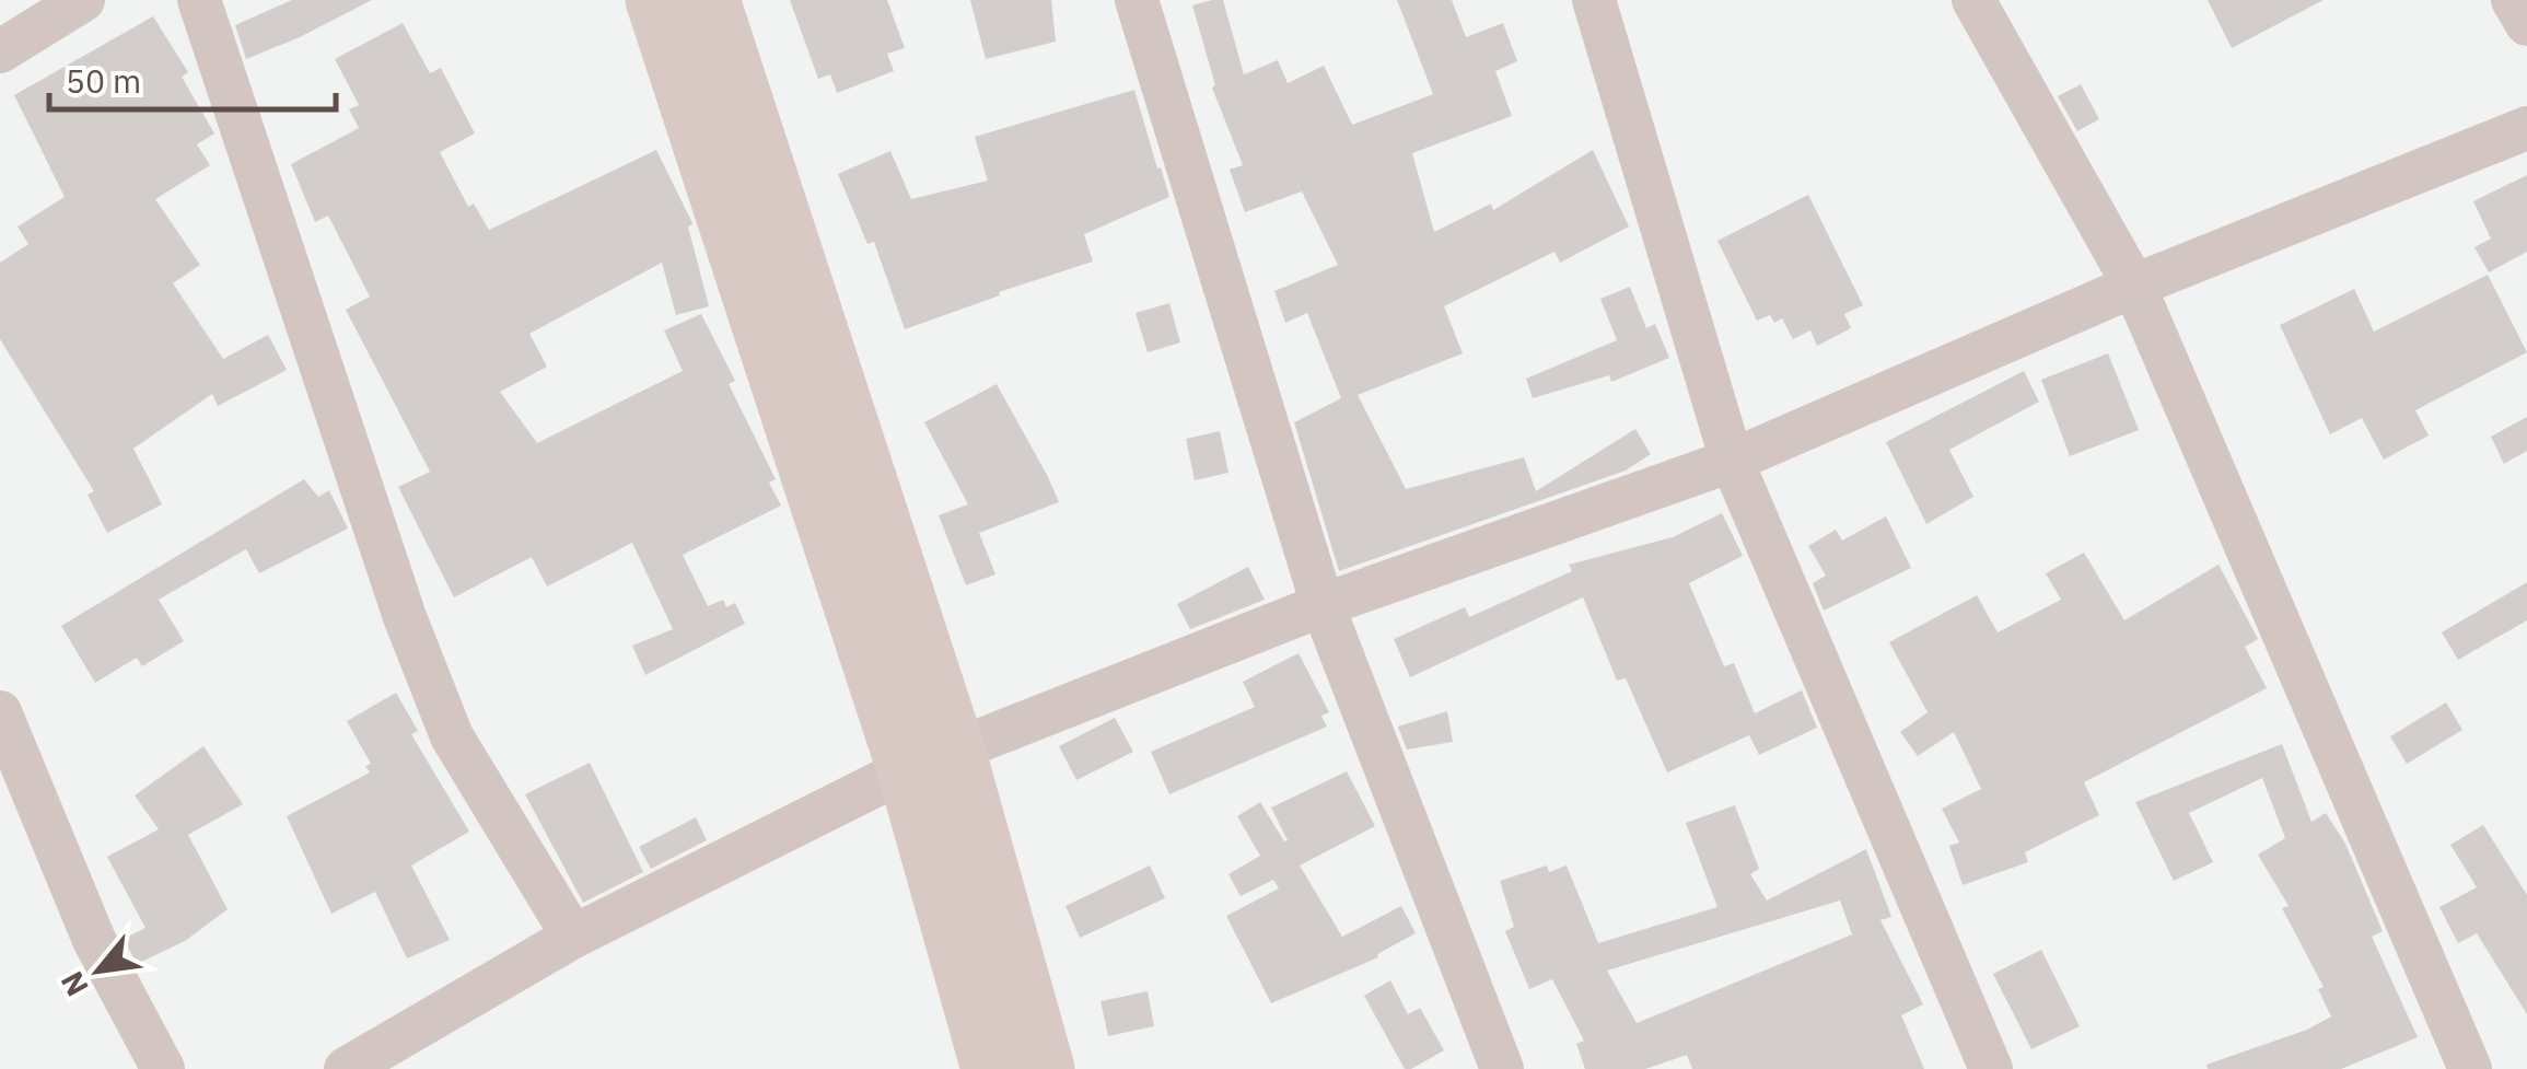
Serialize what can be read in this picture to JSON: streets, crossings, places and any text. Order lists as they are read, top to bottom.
{
  "scale_bar": "50 m",
  "north": "bottom left"
}
